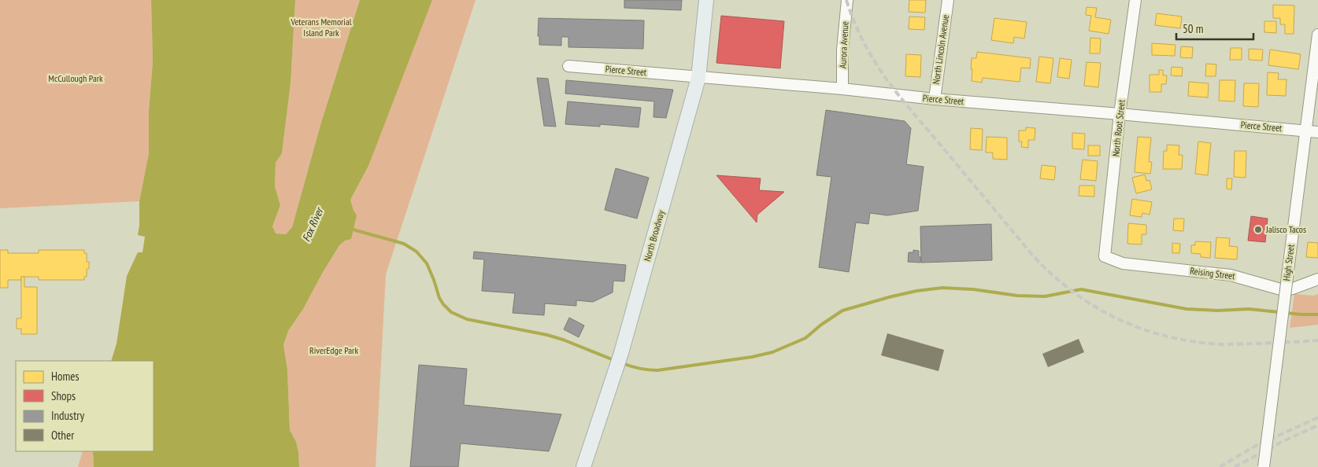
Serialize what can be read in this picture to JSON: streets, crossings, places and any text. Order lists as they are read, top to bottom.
{
  "streets": {
    "main road": ["North Broadway"],
    "street": [
      "Aurora Avenue",
      "North Lincoln Avenue",
      "Pierce Street",
      "North Root Street",
      "High Street",
      "Reising Street"
    ]
  },
  "crossings": [
    ["Aurora Avenue", "Pierce Street"],
    ["North Lincoln Avenue", "Pierce Street"],
    ["Pierce Street", "North Root Street"],
    ["Pierce Street", "North Broadway"],
    ["Pierce Street", "High Street"],
    ["North Root Street", "Reising Street"]
  ],
  "water": ["Fox River"],
  "parks": ["Veterans Memorial Island Park", "McCullough Park", "RiverEdge Park"],
  "places": ["Jalisco Tacos"],
  "legend": [
    "Homes",
    "Shops",
    "Industry",
    "Other"
  ],
  "scale_bar": "50 m"
}
